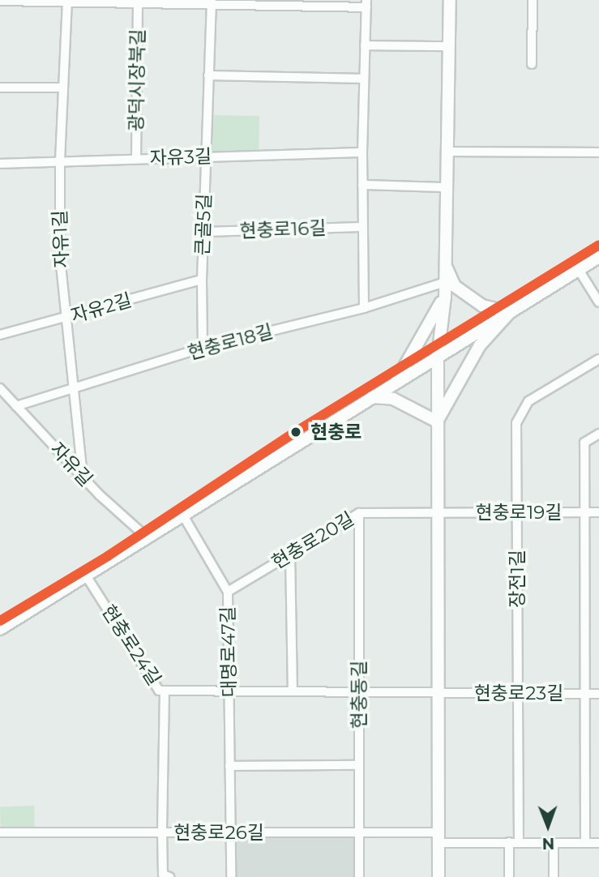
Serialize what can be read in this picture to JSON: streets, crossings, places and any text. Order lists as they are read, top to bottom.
{
  "streets": {
    "street": [
      "광덕시장북길",
      "자유3길",
      "큰골5길",
      "현충로16길",
      "자유1길",
      "자유2길",
      "현충로18길",
      "자유길",
      "현충로19길",
      "현충로20길",
      "장전1길",
      "현충로24길",
      "대명로47길",
      "현충로23길",
      "현충동길",
      "현충로26길"
    ]
  },
  "crossings": [
    ["광덕시장북길", "자유3길"],
    ["자유3길", "큰골5길"],
    ["자유3길", "자유1길"],
    ["큰골5길", "현충로16길"],
    ["큰골5길", "자유2길"],
    ["큰골5길", "현충로18길"],
    ["자유1길", "자유2길"],
    ["자유1길", "현충로18길"],
    ["자유1길", "자유길"],
    ["현충로18길", "자유길"],
    ["현충로19길", "현충로20길"],
    ["현충로19길", "장전1길"],
    ["현충로20길", "대명로47길"],
    ["현충로20길", "현충동길"],
    ["장전1길", "현충로23길"],
    ["장전1길", "현충로26길"],
    ["현충로24길", "대명로47길"],
    ["현충로24길", "현충로23길"],
    ["현충로24길", "현충동길"],
    ["대명로47길", "현충로26길"],
    ["현충동길", "현충로26길"]
  ],
  "places": ["현충로"],
  "north": "bottom"
}
